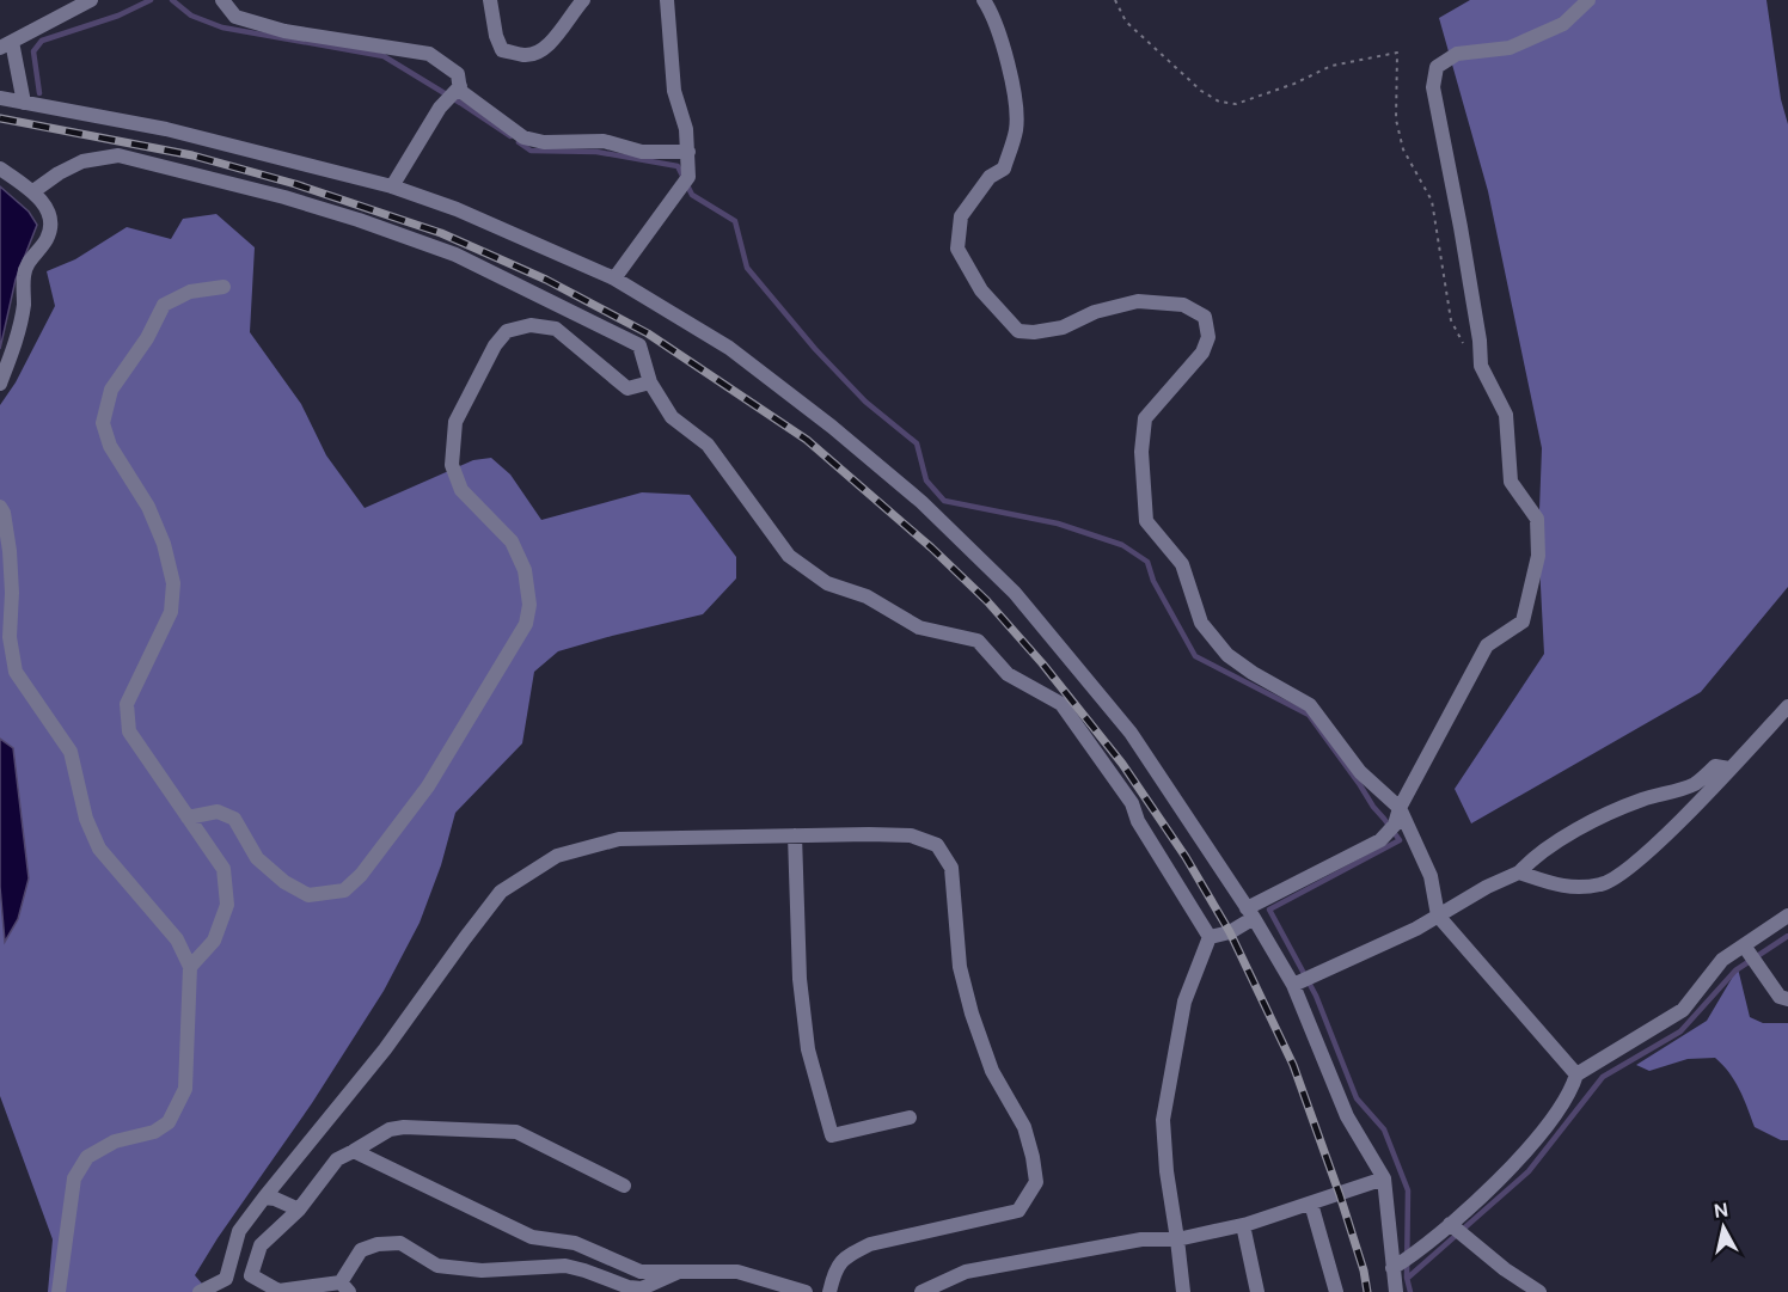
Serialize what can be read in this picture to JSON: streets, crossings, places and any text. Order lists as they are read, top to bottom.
{
  "north": "top"
}
